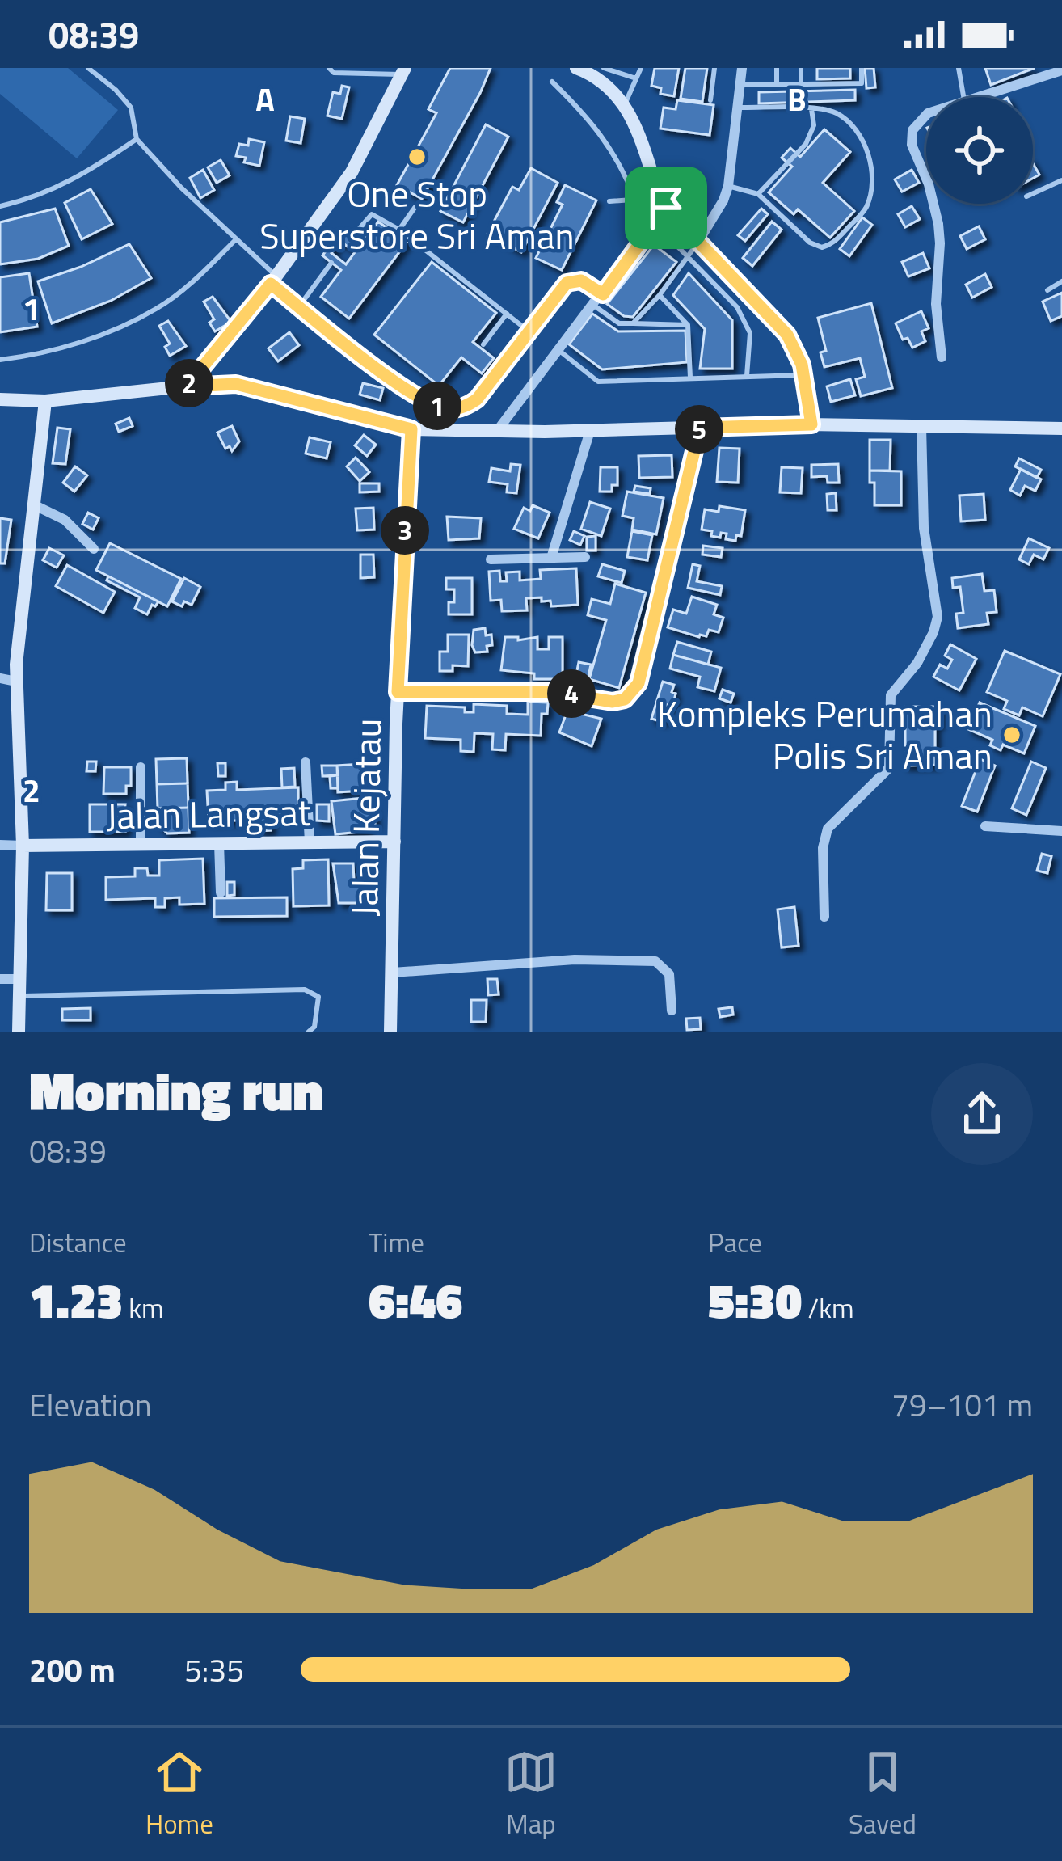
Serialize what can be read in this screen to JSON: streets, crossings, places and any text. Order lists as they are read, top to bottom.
{
  "streets": {
    "street": ["Jalan Langsat", "Jalan Kejatau"]
  },
  "crossings": [
    ["Jalan Langsat", "Jalan Kejatau"]
  ],
  "places": ["One Stop Superstore Sri Aman", "Kompleks Perumahan Polis Sri Aman"],
  "page": {
    "status": "08:39",
    "pins": [
      "2",
      "1",
      "5",
      "3",
      "4"
    ],
    "heading": ["Morning run", "08:39"],
    "stats": [
      ["Distance", "1.23 km"],
      ["Time", "6:46"],
      ["Pace", "5:30 /km"]
    ],
    "chart": ["Elevation", "79–101 m"],
    "list": [
      {
        "name": "200 m",
        "note": "5:35"
      }
    ],
    "tabs": ["Home", "Map", "Saved"]
  },
  "grid": {
    "columns": ["A", "B"],
    "rows": ["1", "2"]
  }
}
